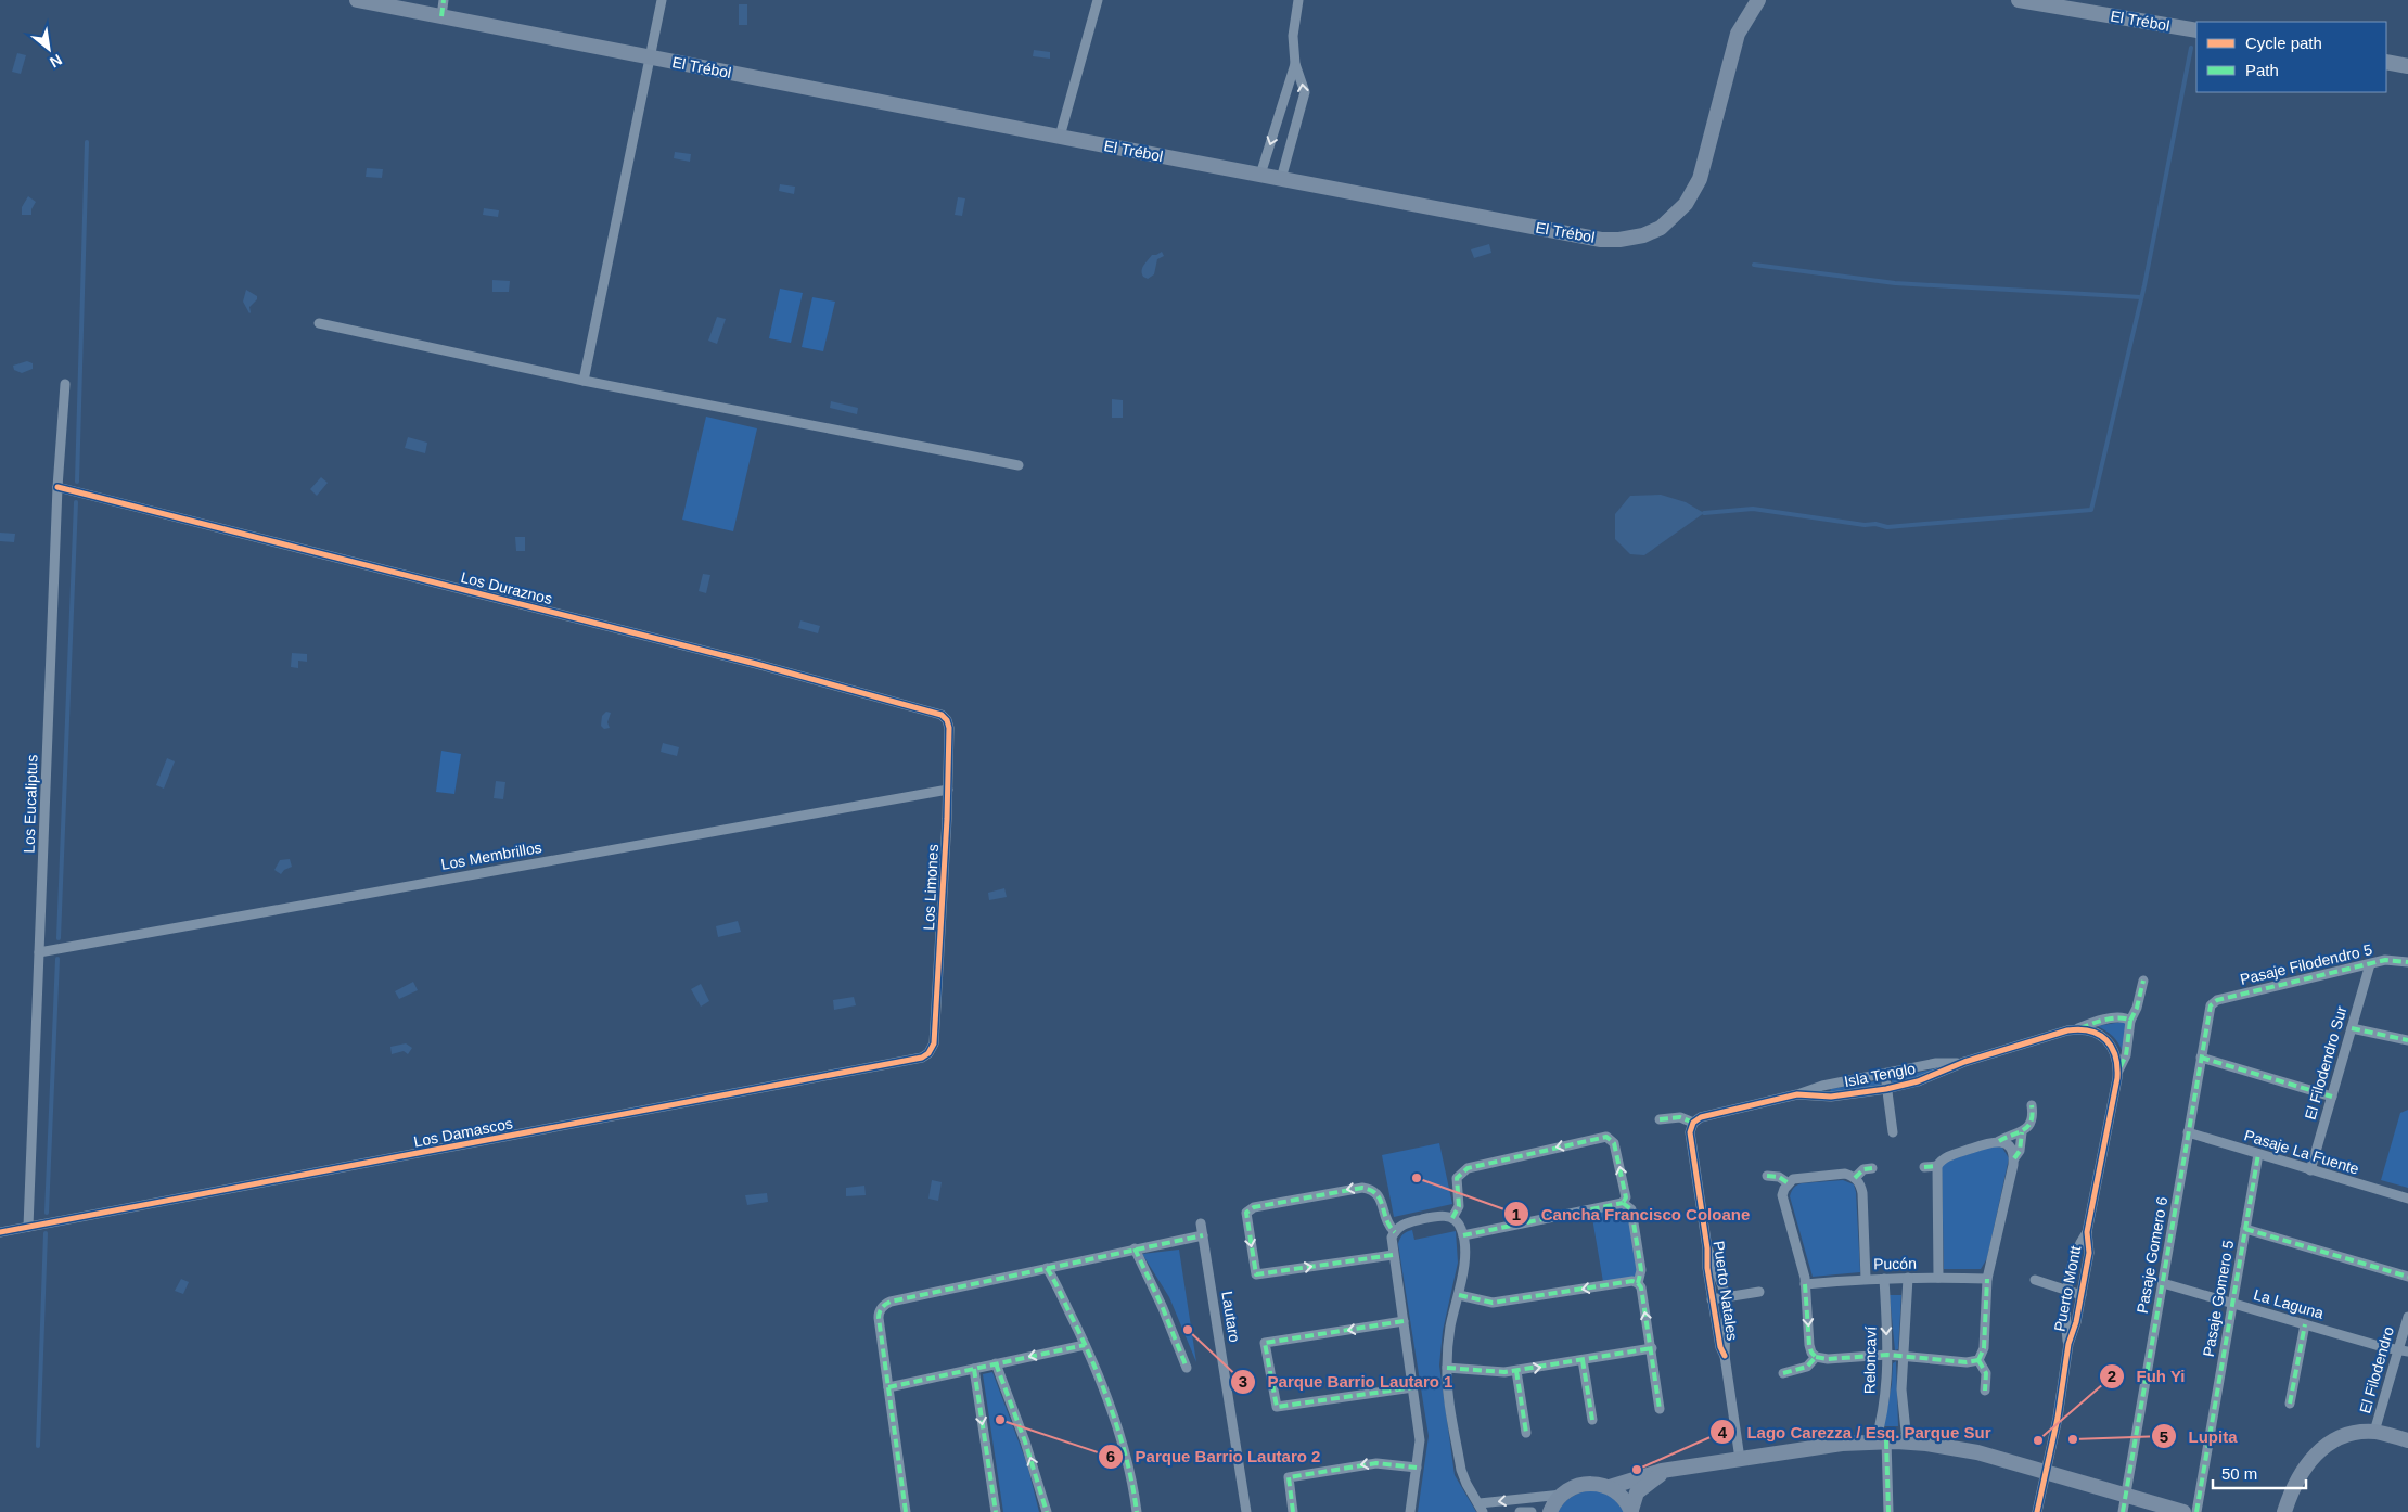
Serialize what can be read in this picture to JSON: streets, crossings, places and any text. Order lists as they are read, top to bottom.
{
  "streets": {
    "main road": ["El Trébol"],
    "street": [
      "Los Duraznos",
      "Los Eucaliptus",
      "Los Membrillos",
      "Los Limones",
      "Pasaje Filodendro 5",
      "El Filodendro Sur",
      "Isla Tenglo",
      "Los Damascos",
      "Pasaje La Fuente",
      "Pasaje Gomero 6",
      "Pucón",
      "Puerto Montt",
      "Puerto Natales",
      "Pasaje Gomero 5",
      "La Laguna",
      "Lautaro",
      "Reloncaví",
      "El Filodendro"
    ]
  },
  "crossings": [
    ["Los Duraznos", "Los Eucaliptus"],
    ["Los Duraznos", "Los Limones"],
    ["Los Eucaliptus", "Los Membrillos"],
    ["Los Eucaliptus", "Los Damascos"],
    ["Los Membrillos", "Los Limones"],
    ["Los Limones", "Los Damascos"],
    ["Pasaje Filodendro 5", "El Filodendro Sur"],
    ["Pasaje Filodendro 5", "Pasaje Gomero 6"],
    ["El Filodendro Sur", "Pasaje La Fuente"],
    ["Isla Tenglo", "Puerto Montt"],
    ["Isla Tenglo", "Puerto Natales"],
    ["Pasaje La Fuente", "Pasaje Gomero 6"],
    ["Pasaje La Fuente", "Pasaje Gomero 5"],
    ["Pasaje Gomero 6", "La Laguna"],
    ["Pucón", "Reloncaví"],
    ["Pasaje Gomero 5", "La Laguna"],
    ["La Laguna", "El Filodendro"]
  ],
  "places": [
    "Cancha Francisco Coloane",
    "Parque Barrio Lautaro 1",
    "Parque Barrio Lautaro 2",
    "Lupita",
    "Fuh Yi",
    "Lago Carezza / Esq. Parque Sur"
  ],
  "legend": ["Cycle path", "Path"],
  "scale_bar": "50 m",
  "north": "bottom right"
}
